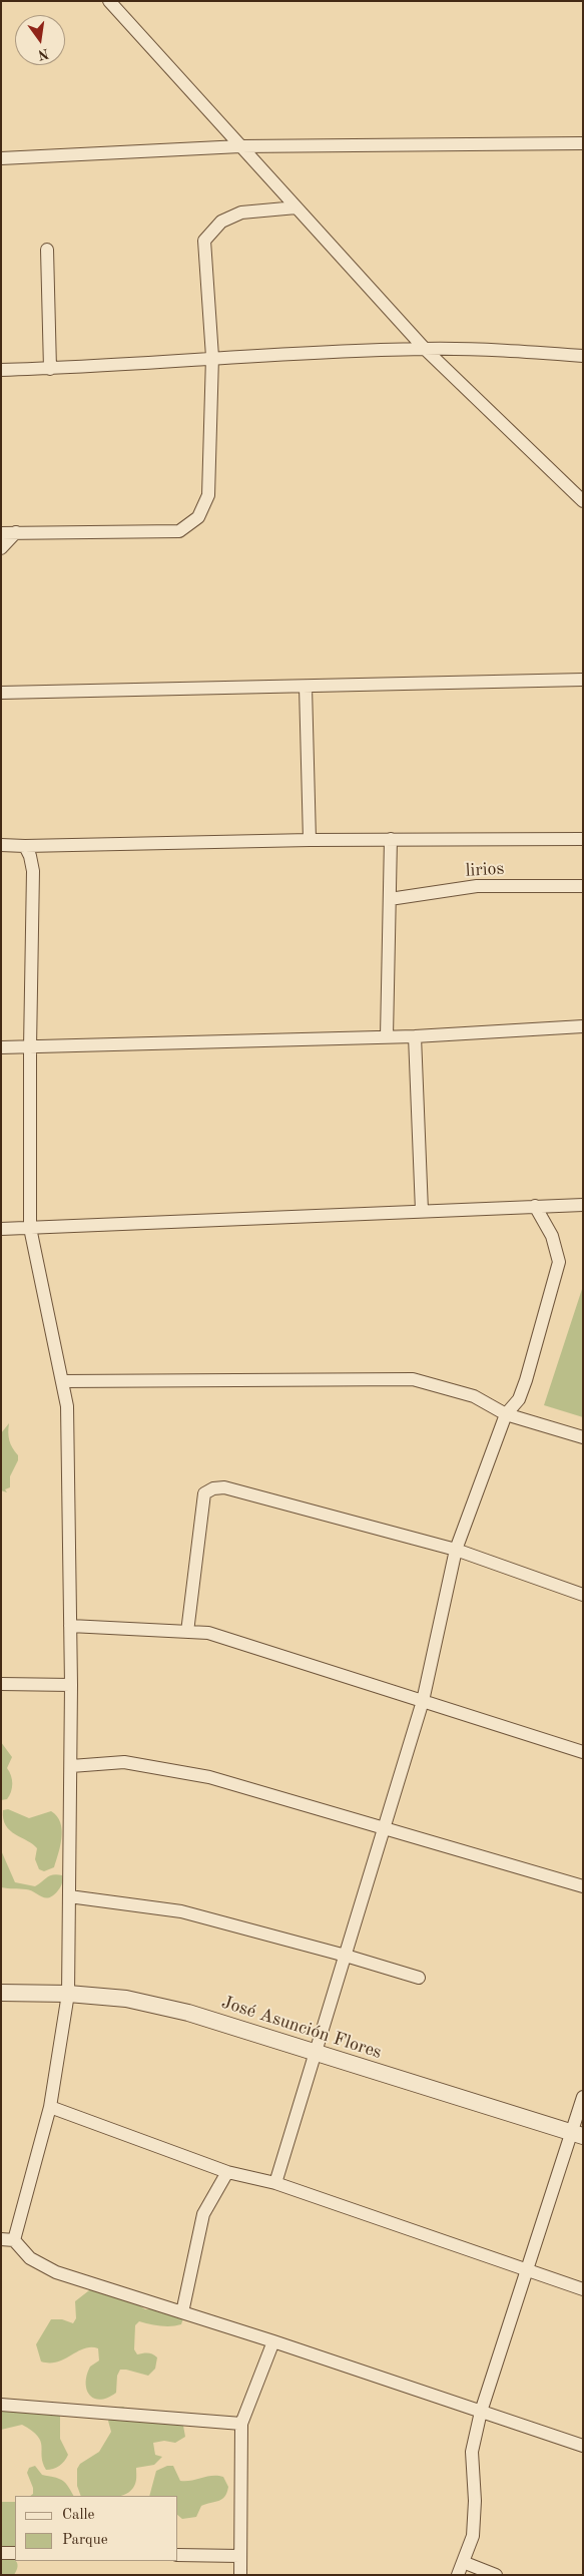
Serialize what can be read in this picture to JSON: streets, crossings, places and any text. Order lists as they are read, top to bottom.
{
  "streets": {
    "street": ["lirios", "José Asunción Flores"]
  },
  "legend": ["Calle", "Parque"],
  "north": "bottom"
}
